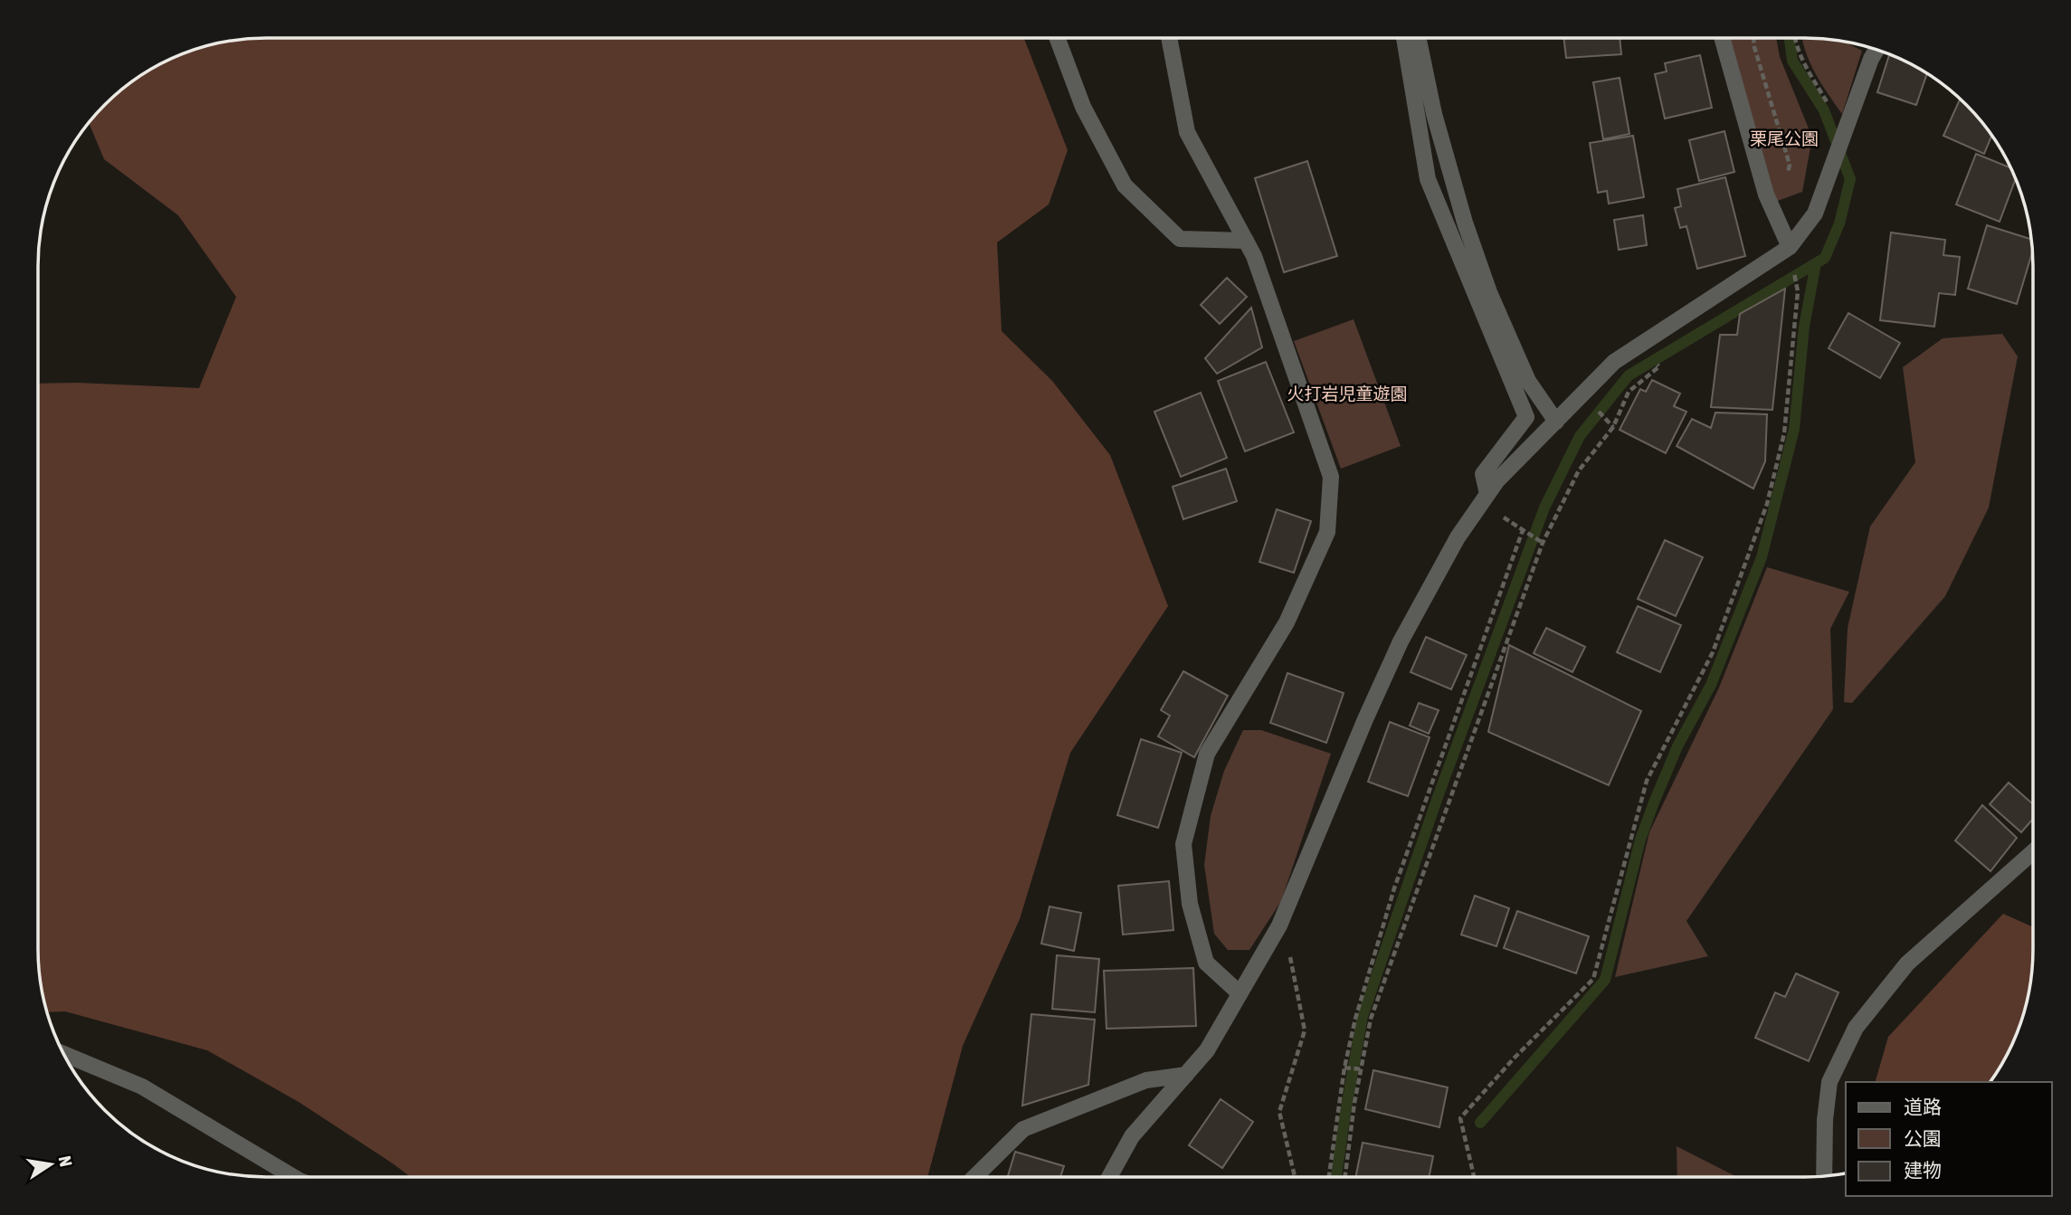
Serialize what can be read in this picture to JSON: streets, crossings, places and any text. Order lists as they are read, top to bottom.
{
  "parks": ["栗尾公園", "火打岩児童遊園"],
  "legend": ["道路", "公園", "建物"],
  "north": "right"
}
